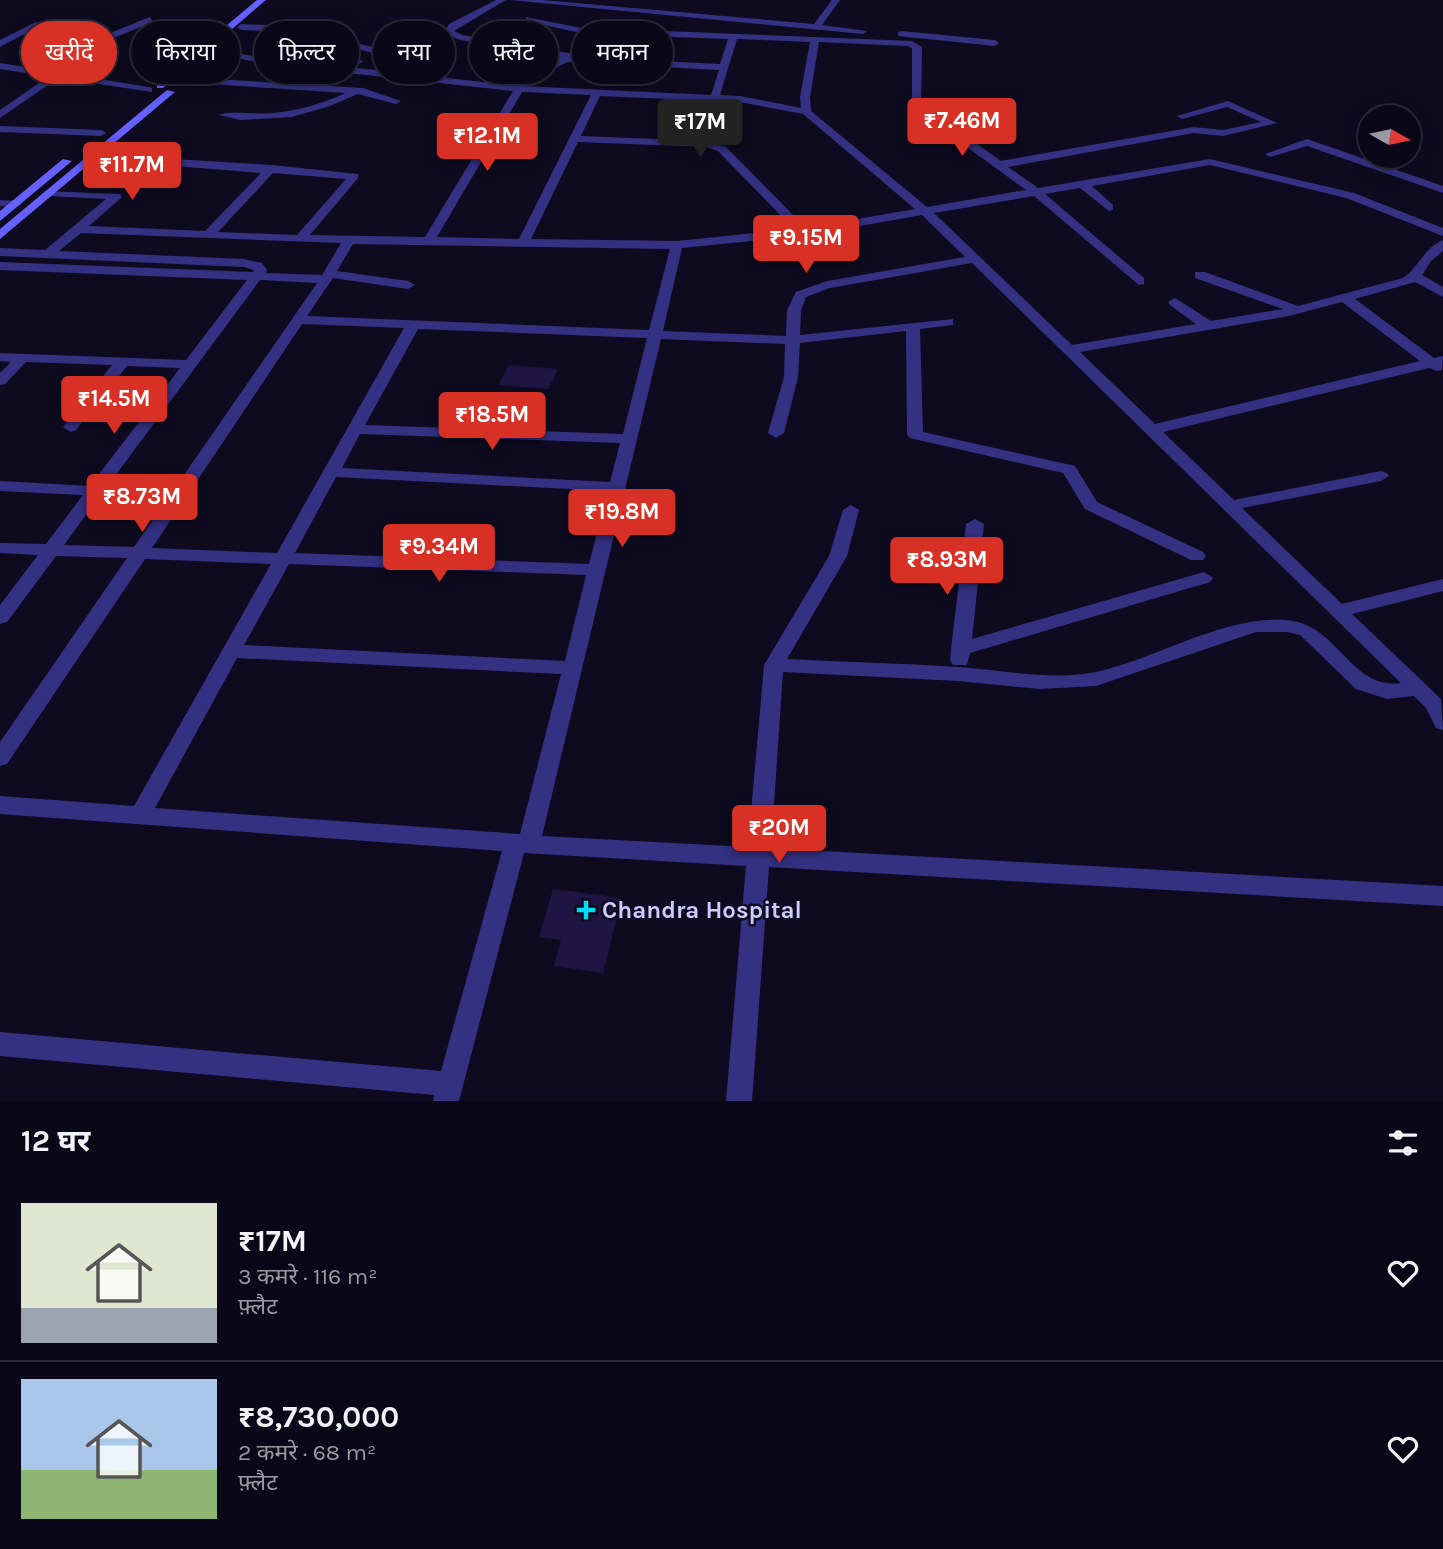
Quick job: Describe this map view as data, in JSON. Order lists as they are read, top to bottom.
{
  "places": {
    "health": ["Chandra Hospital"]
  },
  "north": "right",
  "page": {
    "chip": [
      "खरीदें",
      "किराया",
      "फ़िल्टर",
      "नया",
      "फ़्लैट",
      "मकान"
    ],
    "price": [
      "₹7.46M",
      "₹17M",
      "₹12.1M",
      "₹11.7M",
      "₹9.15M",
      "₹14.5M",
      "₹18.5M",
      "₹8.73M",
      "₹19.8M",
      "₹9.34M",
      "₹8.93M",
      "₹20M"
    ],
    "heading": "12 घर",
    "list": [
      {
        "name": "₹17M",
        "note": "3 कमरे · 116 m² · फ़्लैट"
      },
      {
        "name": "₹8,730,000",
        "note": "2 कमरे · 68 m² · फ़्लैट"
      }
    ]
  }
}
